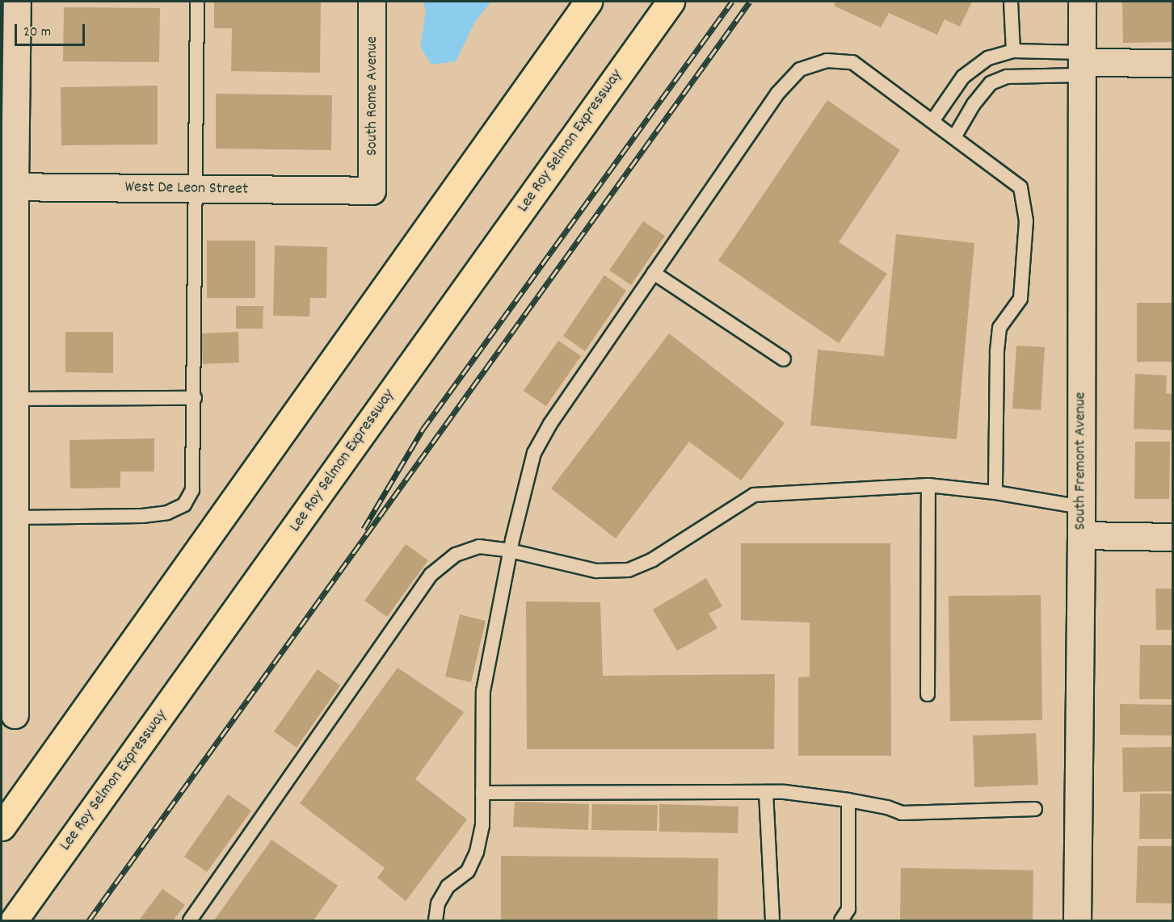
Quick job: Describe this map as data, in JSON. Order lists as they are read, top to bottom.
{
  "streets": {
    "highway": ["Lee Roy Selmon Expressway"],
    "street": ["South Rome Avenue", "West De Leon Street", "South Fremont Avenue"]
  },
  "crossings": [
    ["South Rome Avenue", "West De Leon Street"]
  ],
  "scale_bar": "20 m"
}
